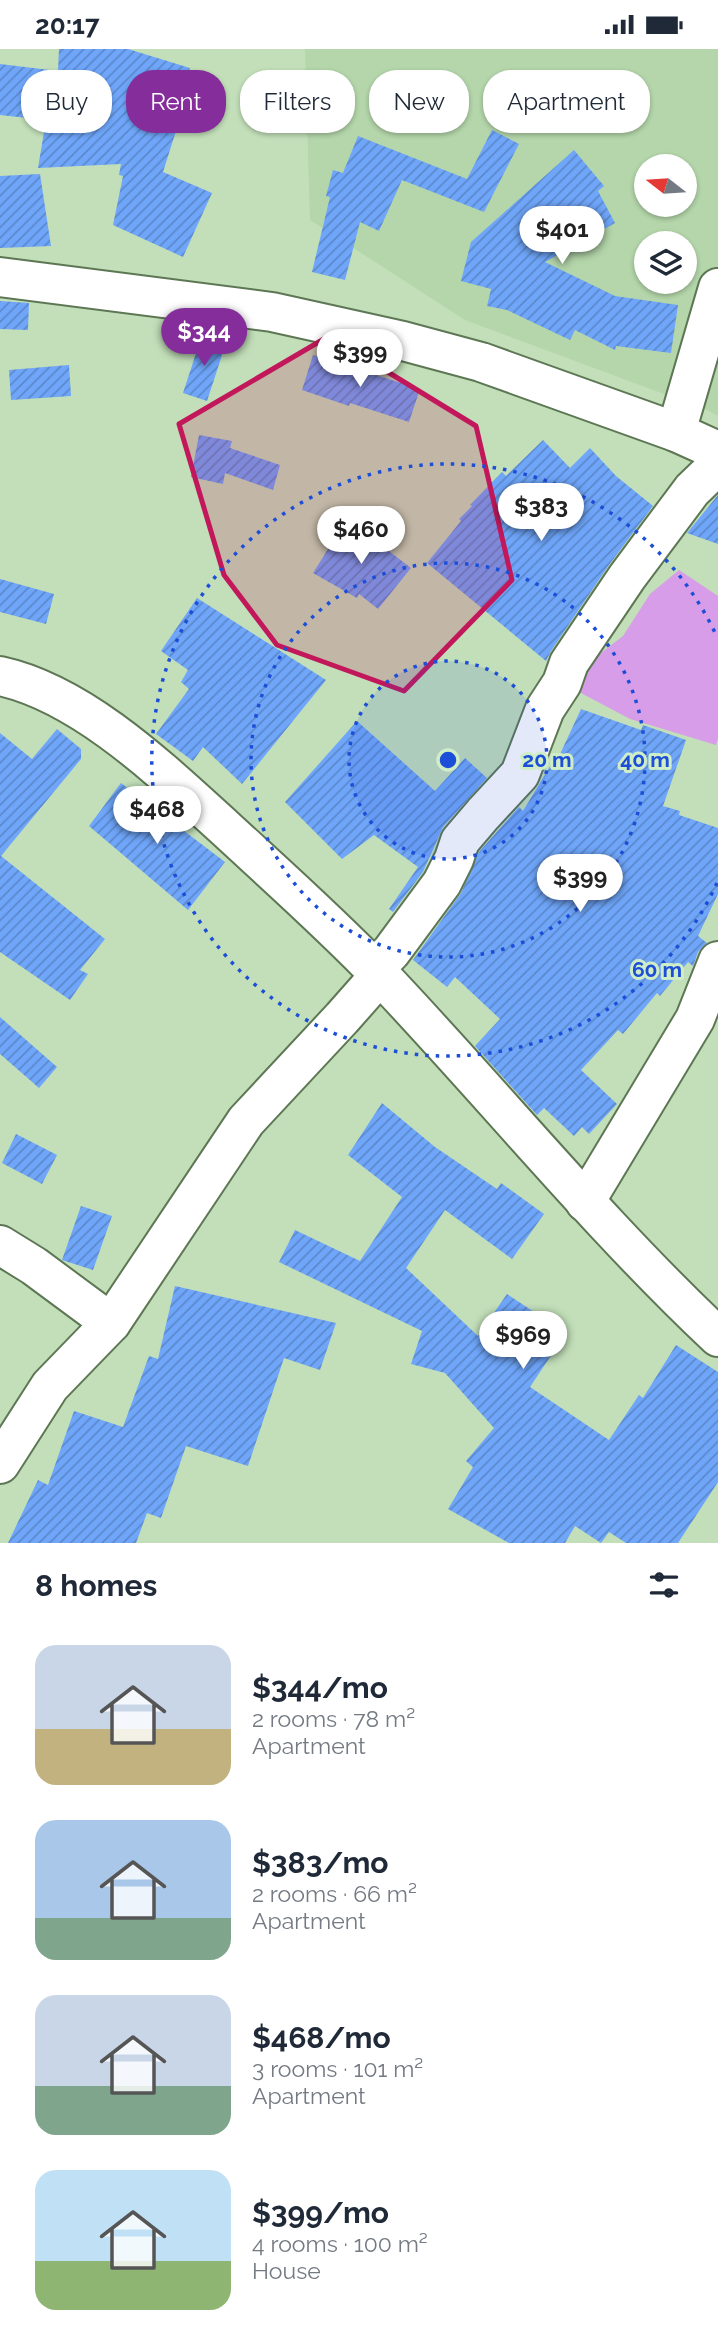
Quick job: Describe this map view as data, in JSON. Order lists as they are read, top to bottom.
{
  "north": "left",
  "page": {
    "status": "20:17",
    "chip": [
      "Buy",
      "Rent",
      "Filters",
      "New",
      "Apartment"
    ],
    "price": [
      "$401",
      "$344",
      "$399",
      "$383",
      "$460",
      "$468",
      "$399",
      "$969"
    ],
    "heading": "8 homes",
    "list": [
      {
        "name": "$344/mo",
        "note": "2 rooms · 78 m² · Apartment"
      },
      {
        "name": "$383/mo",
        "note": "2 rooms · 66 m² · Apartment"
      },
      {
        "name": "$468/mo",
        "note": "3 rooms · 101 m² · Apartment"
      },
      {
        "name": "$399/mo",
        "note": "4 rooms · 100 m² · House"
      }
    ]
  },
  "rings": ["20 m", "40 m", "60 m"]
}
